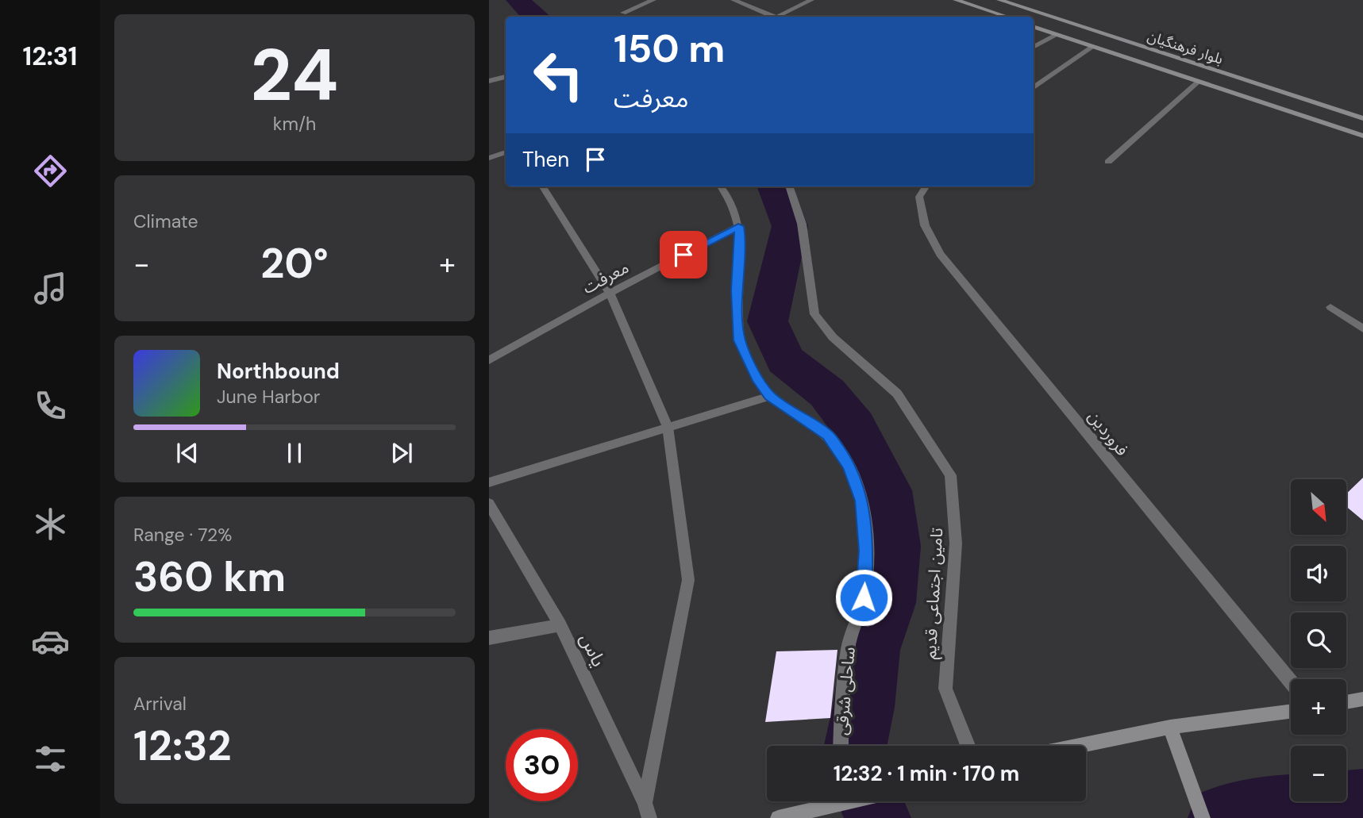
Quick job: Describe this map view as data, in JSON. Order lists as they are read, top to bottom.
{
  "streets": {
    "main road": ["بلوار فرهنگیان"],
    "street": [
      "معرفت",
      "فروردین",
      "تامین اجتماعی قدیم",
      "یاس",
      "ساحلی شرقی"
    ]
  },
  "crossings": [
    ["معرفت", "ساحلی شرقی"]
  ],
  "north": "bottom right",
  "page": {
    "tabs": "12:31",
    "tile": [
      ["24", "km/h"],
      "Climate",
      ["Range · 72%", "360 km"],
      ["Arrival", "12:32"]
    ],
    "turn": ["150 m", "معرفت"],
    "then": "Then",
    "heat": ["−", "20°", "+"],
    "song": ["Northbound", "June Harbor"],
    "map_buttons": ["+", "−"],
    "limit": "30",
    "trip": "12:32 · 1 min · 170 m"
  }
}
